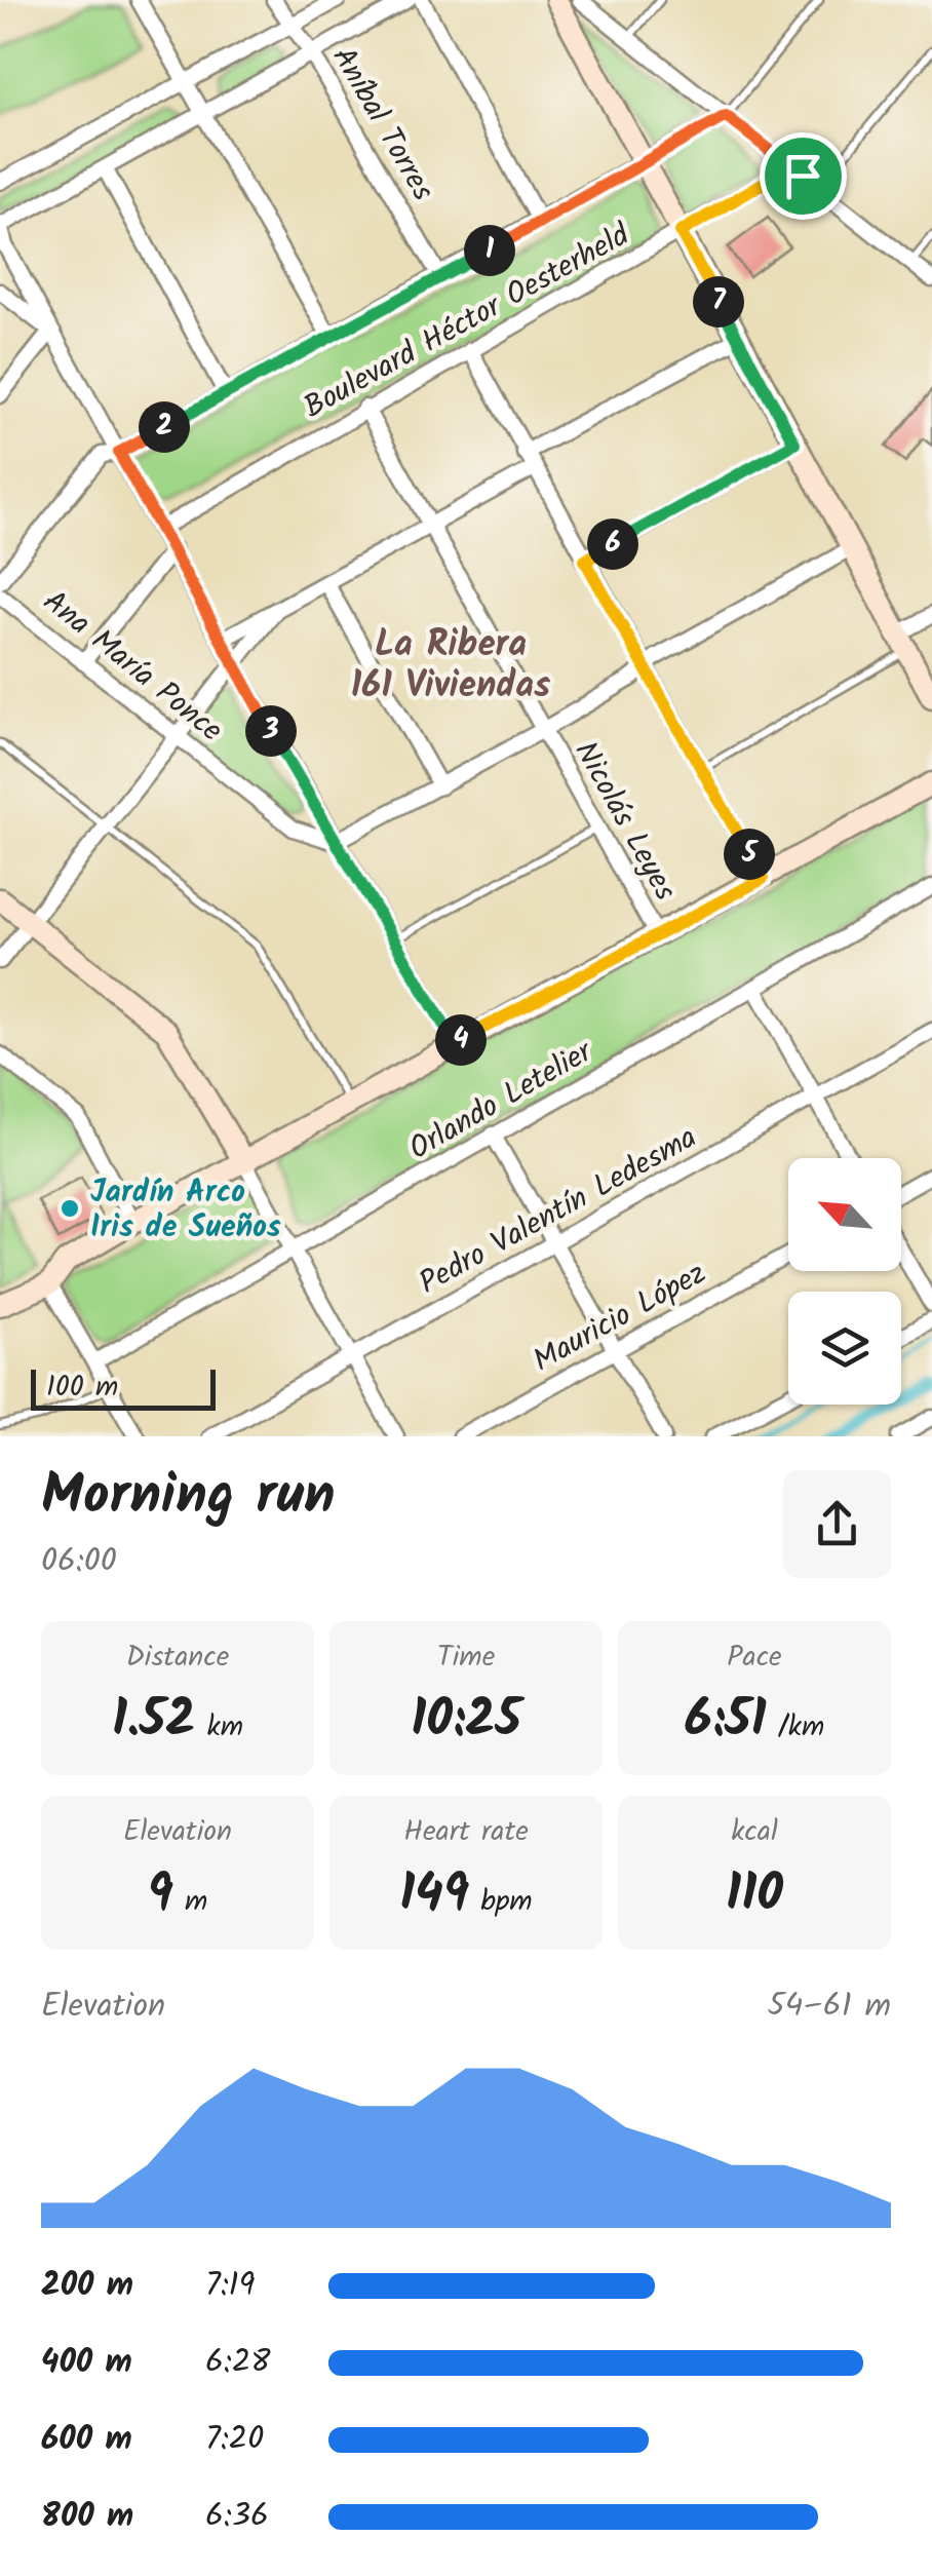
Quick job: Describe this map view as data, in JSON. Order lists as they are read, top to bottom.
{
  "streets": {
    "street": [
      "Aníbal Torres",
      "Boulevard Héctor Oesterheld",
      "Ana María Ponce",
      "Nicolás Leyes",
      "Orlando Letelier",
      "Pedro Valentín Ledesma",
      "Mauricio López"
    ]
  },
  "crossings": [
    ["Aníbal Torres", "Boulevard Héctor Oesterheld"],
    ["Boulevard Héctor Oesterheld", "Nicolás Leyes"]
  ],
  "districts": ["La Ribera 161 Viviendas"],
  "places": ["Jardín Arco Iris de Sueños"],
  "scale_bar": "100 m",
  "north": "top left",
  "page": {
    "pins": [
      "1",
      "7",
      "2",
      "6",
      "3",
      "5",
      "4"
    ],
    "scale": "100 m",
    "heading": ["Morning run", "06:00"],
    "stats": [
      ["Distance", "1.52 km"],
      ["Time", "10:25"],
      ["Pace", "6:51 /km"],
      ["Elevation", "9 m"],
      ["Heart rate", "149 bpm"],
      ["kcal", "110"]
    ],
    "chart": ["Elevation", "54–61 m"],
    "list": [
      {
        "name": "200 m",
        "note": "7:19"
      },
      {
        "name": "400 m",
        "note": "6:28"
      },
      {
        "name": "600 m",
        "note": "7:20"
      },
      {
        "name": "800 m",
        "note": "6:36"
      }
    ]
  }
}
